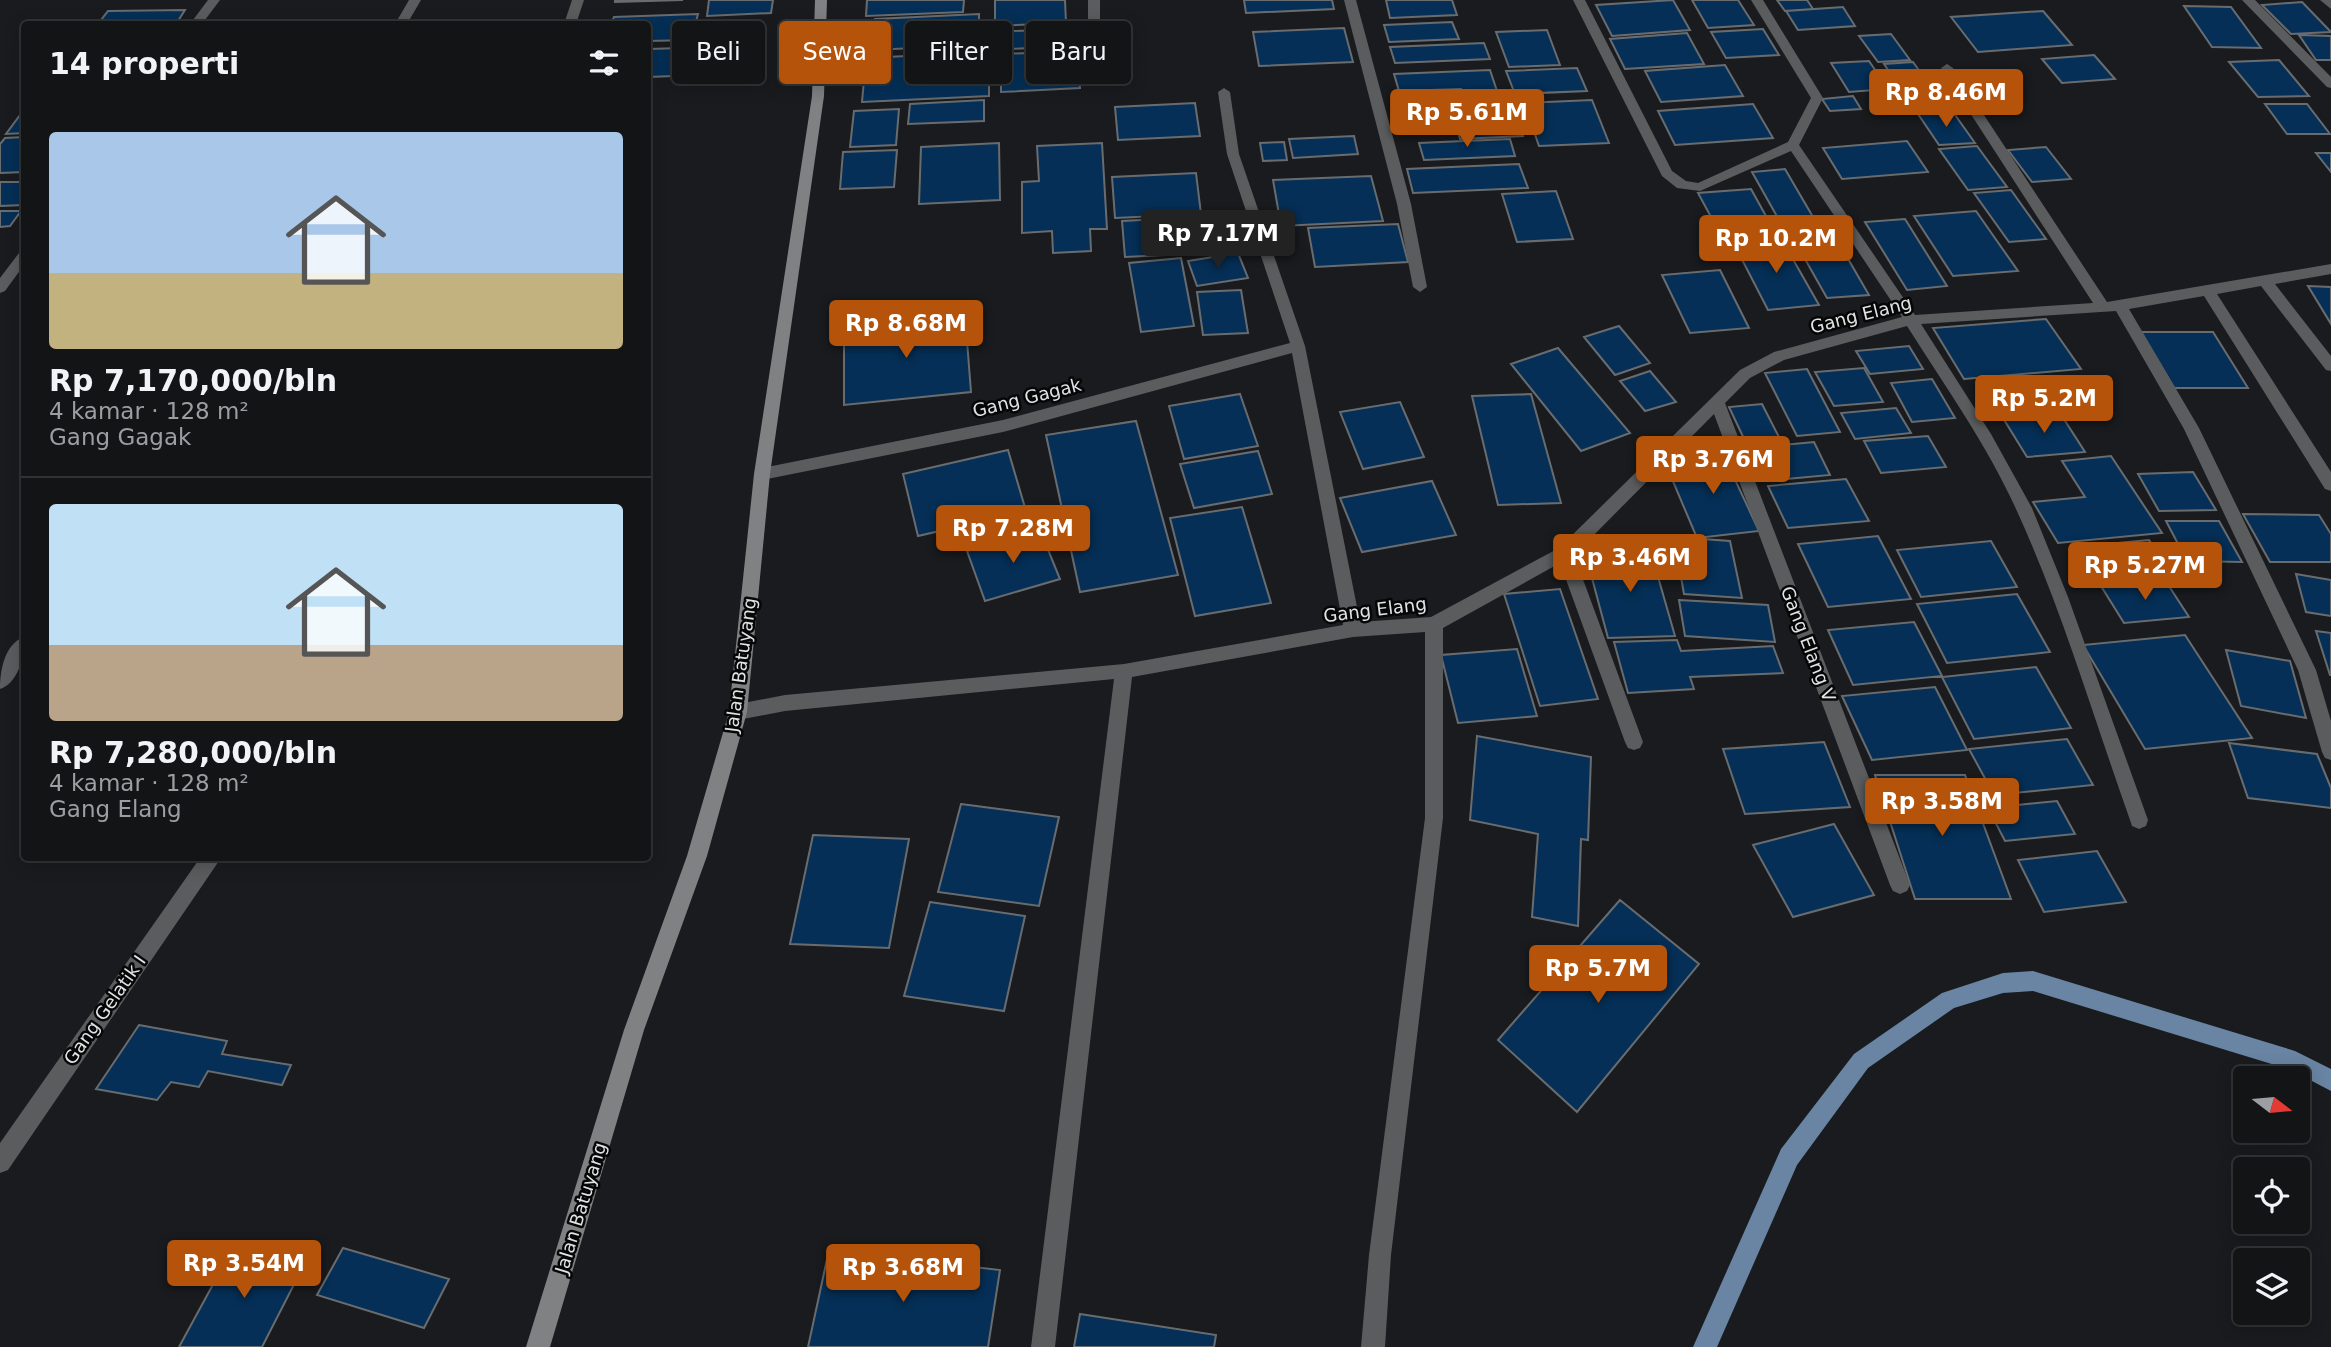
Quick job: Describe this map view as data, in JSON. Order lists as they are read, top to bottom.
{
  "streets": {
    "street": [
      "Gang Elang",
      "Gang Gagak",
      "Gang Elang V",
      "Jalan Batuyang",
      "Gang Gelatik I"
    ]
  },
  "crossings": [
    ["Gang Elang", "Gang Elang V"],
    ["Gang Elang", "Jalan Batuyang"],
    ["Gang Gagak", "Jalan Batuyang"]
  ],
  "north": "right",
  "page": {
    "chip": [
      "Beli",
      "Sewa",
      "Filter",
      "Baru"
    ],
    "heading": "14 properti",
    "price": [
      "Rp 8.46M",
      "Rp 5.61M",
      "Rp 7.17M",
      "Rp 10.2M",
      "Rp 8.68M",
      "Rp 5.2M",
      "Rp 3.76M",
      "Rp 7.28M",
      "Rp 3.46M",
      "Rp 5.27M",
      "Rp 3.58M",
      "Rp 5.7M",
      "Rp 3.54M",
      "Rp 3.68M"
    ],
    "list": [
      {
        "name": "Rp 7,170,000/bln",
        "note": "4 kamar · 128 m² · Gang Gagak"
      },
      {
        "name": "Rp 7,280,000/bln",
        "note": "4 kamar · 128 m² · Gang Elang"
      }
    ]
  }
}
